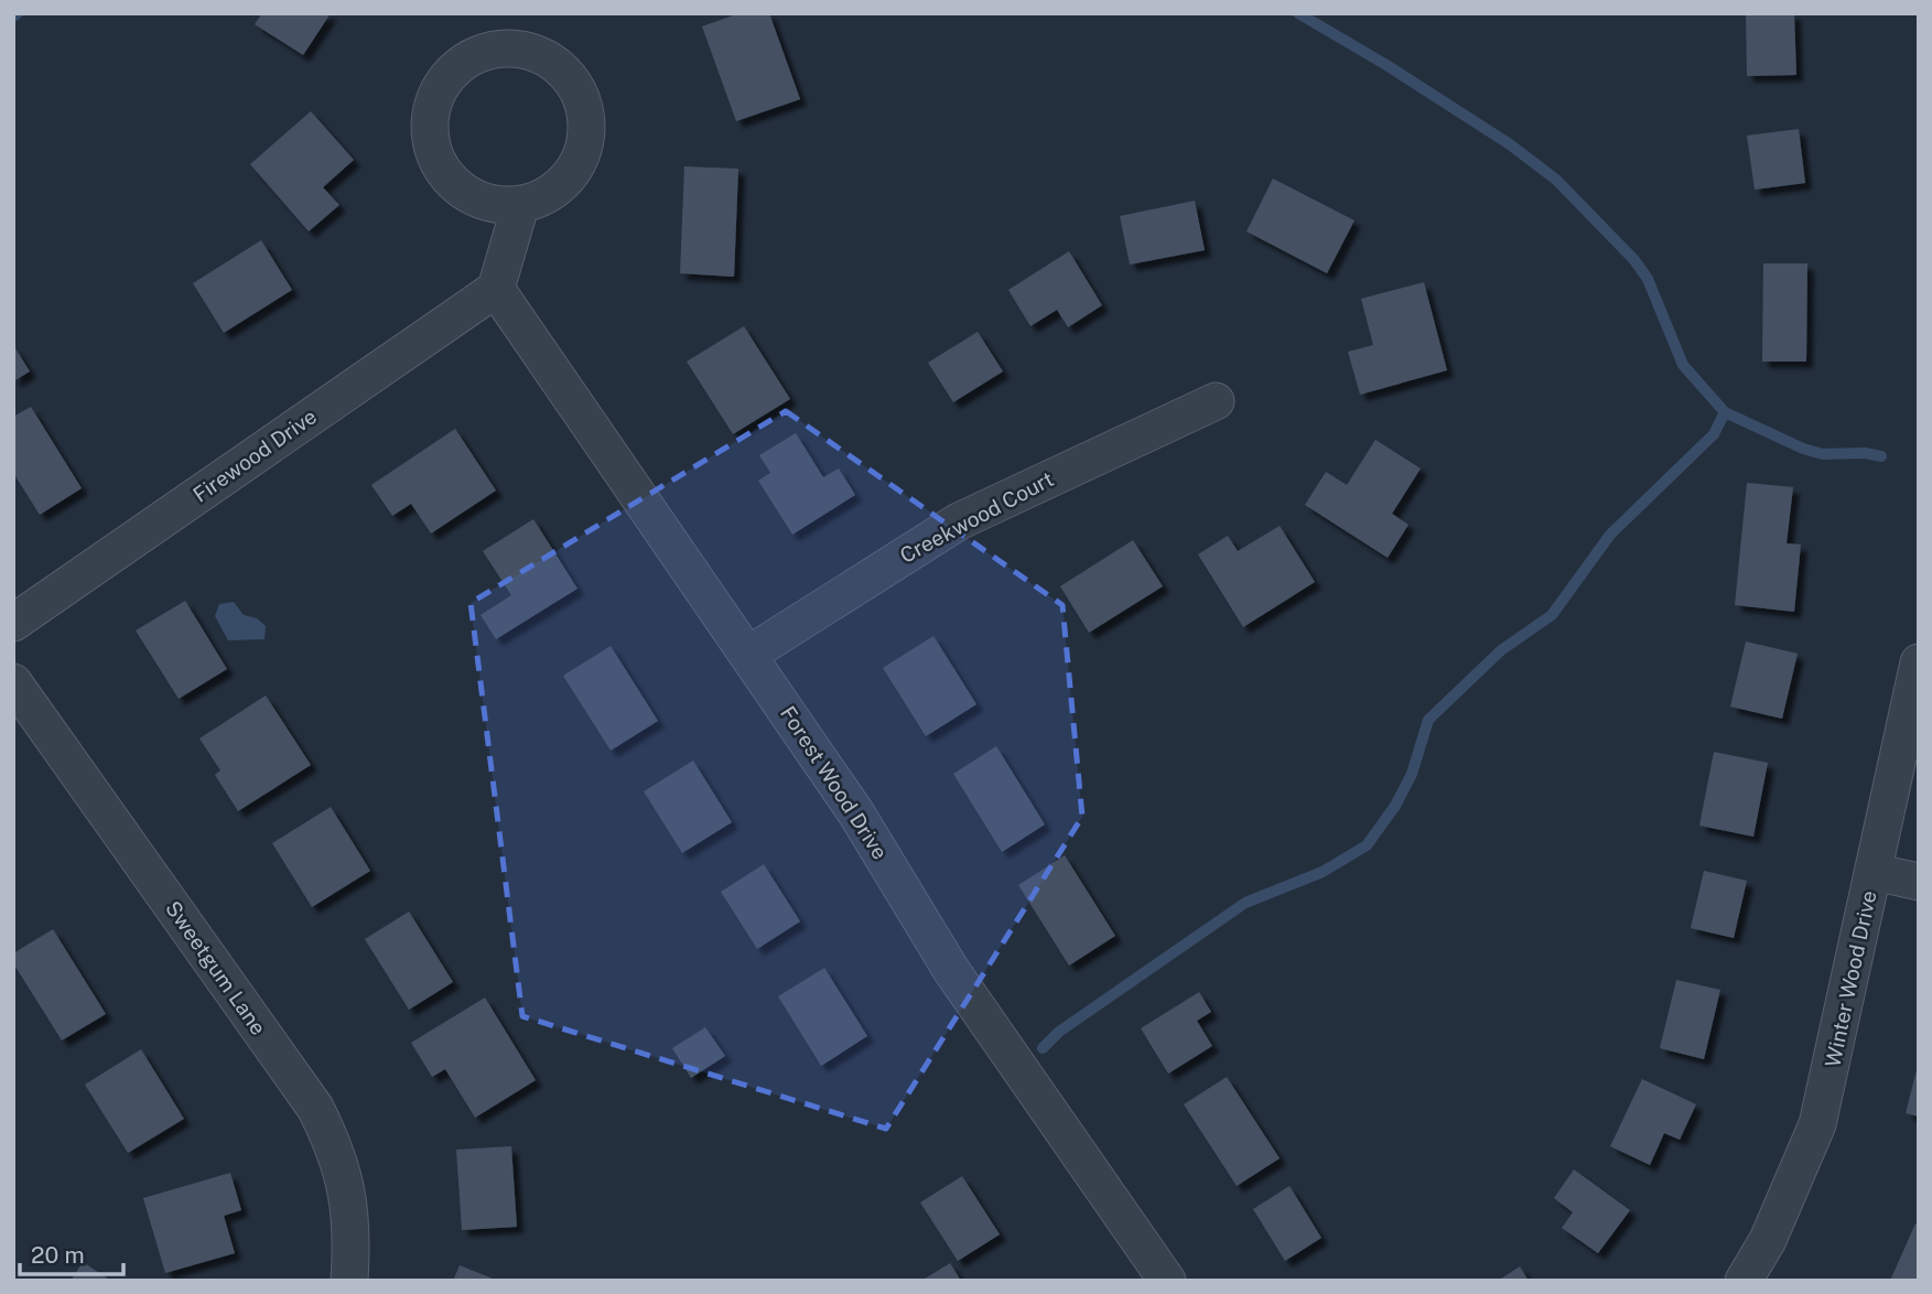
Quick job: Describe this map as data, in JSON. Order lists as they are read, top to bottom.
{
  "streets": {
    "street": [
      "Firewood Drive",
      "Creekwood Court",
      "Forest Wood Drive",
      "Sweetgum Lane",
      "Winter Wood Drive"
    ]
  },
  "crossings": [
    ["Firewood Drive", "Forest Wood Drive"],
    ["Creekwood Court", "Forest Wood Drive"]
  ],
  "scale_bar": "20 m"
}
